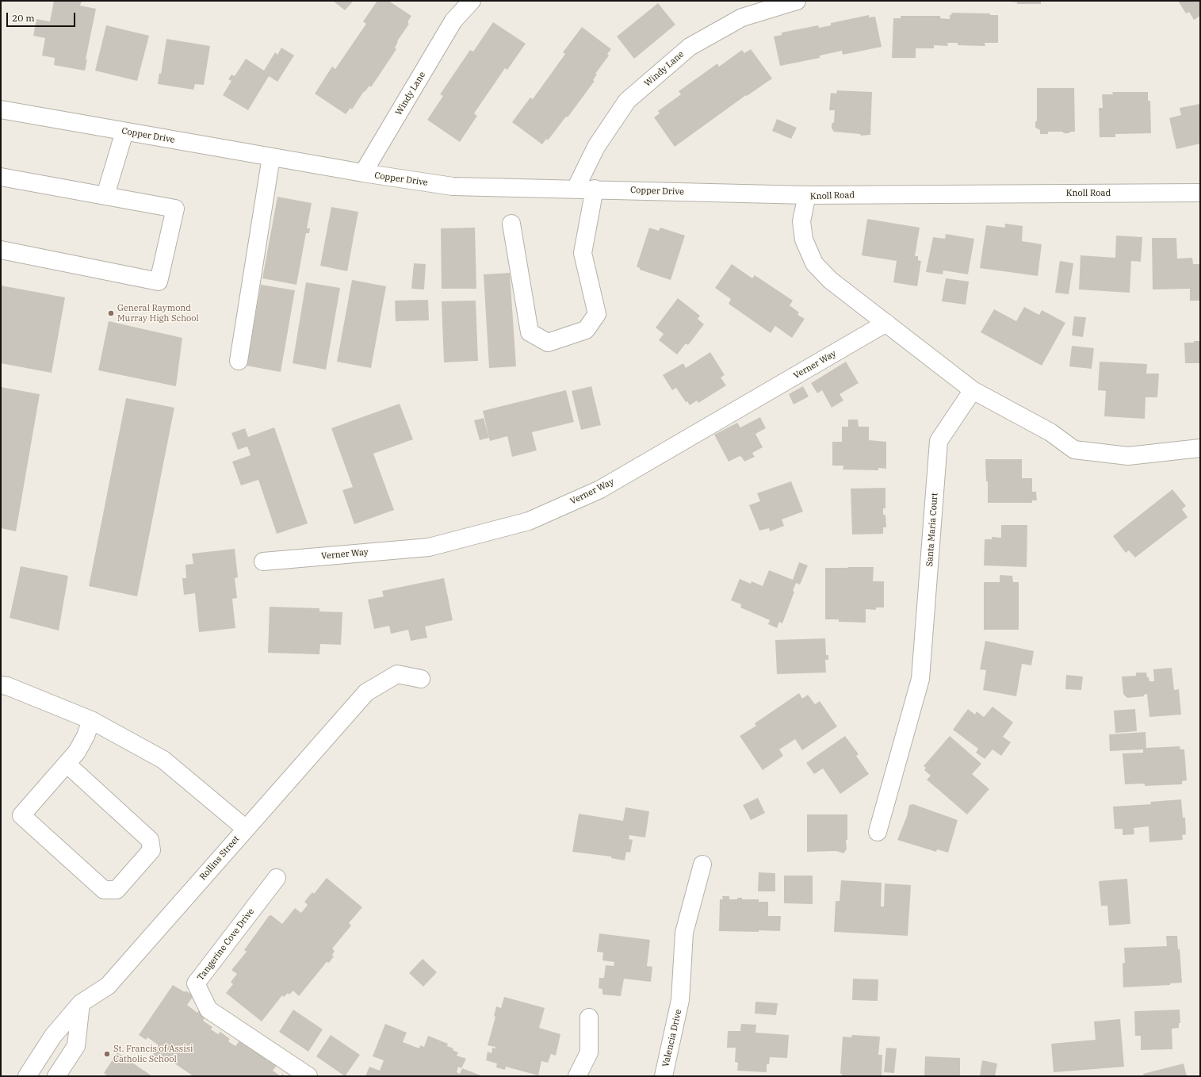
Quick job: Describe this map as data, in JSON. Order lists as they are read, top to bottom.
{
  "streets": {
    "street": [
      "Windy Lane",
      "Copper Drive",
      "Knoll Road",
      "Verner Way",
      "Santa Maria Court",
      "Rollins Street",
      "Tangerine Cove Drive",
      "Valencia Drive"
    ]
  },
  "crossings": [
    ["Windy Lane", "Copper Drive"],
    ["Copper Drive", "Knoll Road"],
    ["Knoll Road", "Verner Way"],
    ["Knoll Road", "Santa Maria Court"]
  ],
  "places": ["General Raymond Murray High School", "St. Francis of Assisi Catholic School"],
  "scale_bar": "20 m"
}
